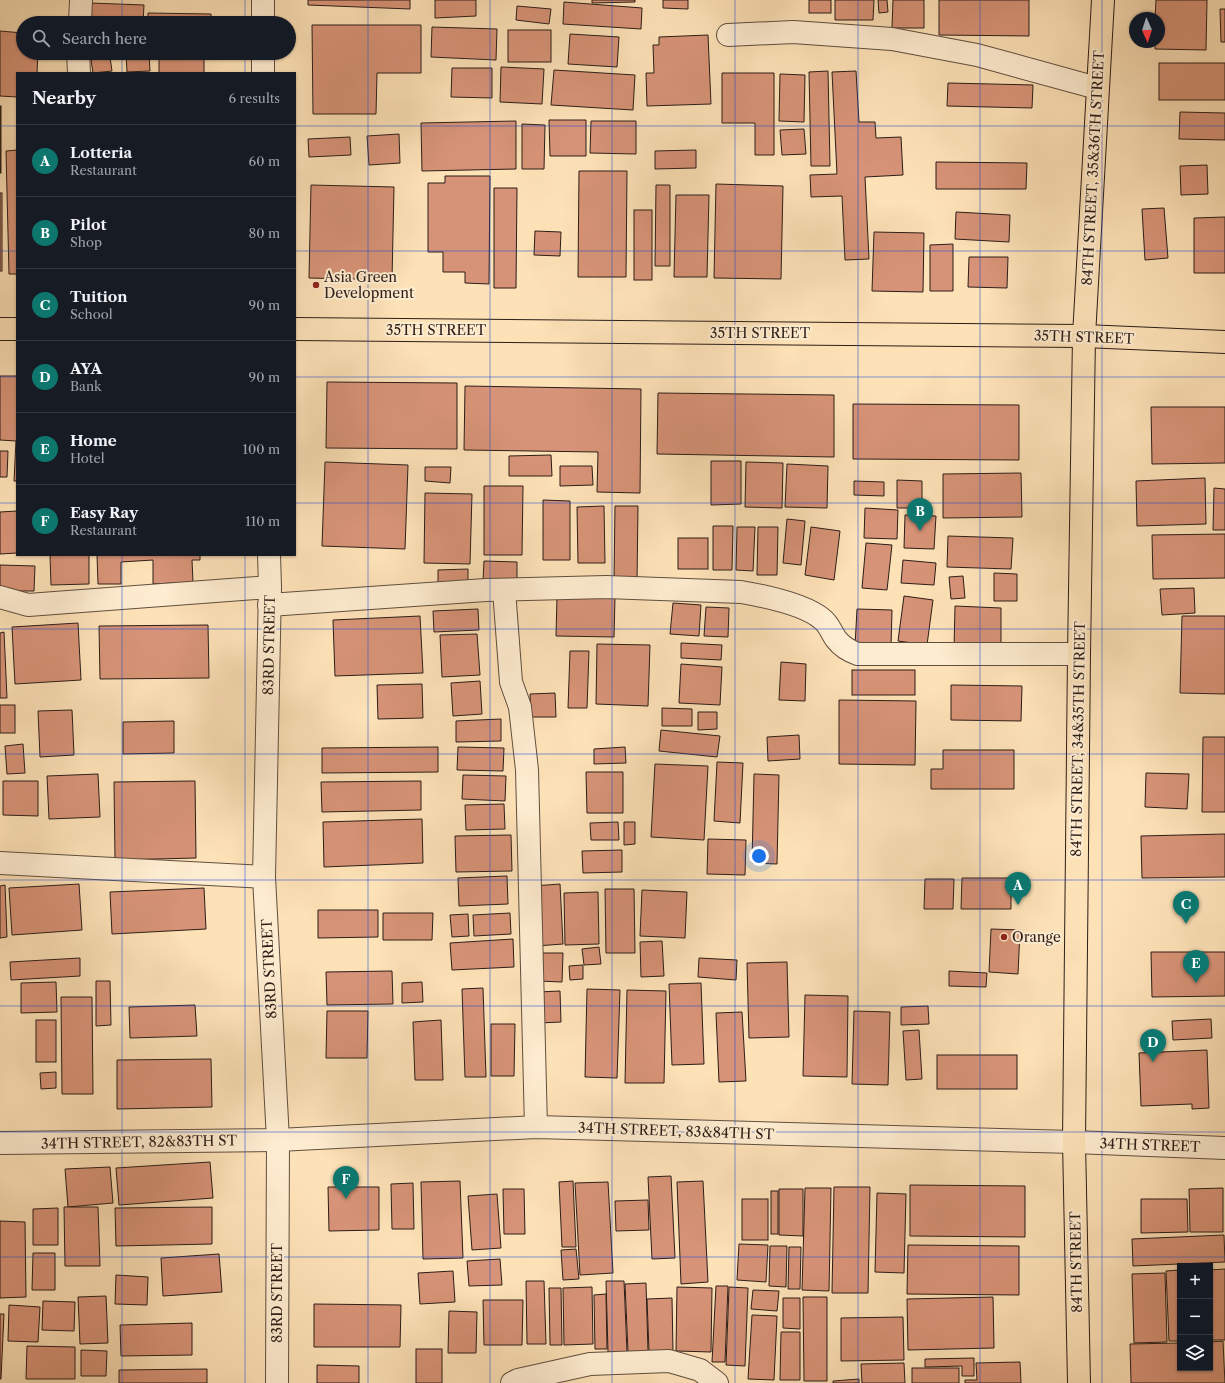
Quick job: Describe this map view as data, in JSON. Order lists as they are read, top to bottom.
{
  "streets": {
    "main road": [
      "84TH STREET, 35&36TH STREET",
      "35TH STREET",
      "84TH STREET, 34&35TH STREET",
      "84TH STREET"
    ],
    "street": [
      "83RD STREET",
      "34TH STREET, 83&84TH ST",
      "34TH STREET, 82&83TH ST",
      "34TH STREET"
    ]
  },
  "crossings": [
    ["84TH STREET, 35&36TH STREET", "35TH STREET"],
    ["84TH STREET, 35&36TH STREET", "84TH STREET, 34&35TH STREET"],
    ["35TH STREET", "84TH STREET, 34&35TH STREET"],
    ["83RD STREET", "34TH STREET, 83&84TH ST"],
    ["83RD STREET", "34TH STREET, 82&83TH ST"],
    ["84TH STREET, 34&35TH STREET", "34TH STREET, 83&84TH ST"],
    ["84TH STREET, 34&35TH STREET", "34TH STREET"],
    ["84TH STREET, 34&35TH STREET", "84TH STREET"],
    ["34TH STREET, 83&84TH ST", "34TH STREET, 82&83TH ST"],
    ["34TH STREET, 83&84TH ST", "34TH STREET"],
    ["34TH STREET, 83&84TH ST", "84TH STREET"],
    ["34TH STREET", "84TH STREET"]
  ],
  "places": ["Asia Green Development", "Orange"],
  "north": "bottom",
  "page": {
    "search": "Search here",
    "heading": ["Nearby", "6 results"],
    "list": [
      {
        "mark": "A",
        "name": "Lotteria",
        "note": "Restaurant",
        "value": "60 m"
      },
      {
        "mark": "B",
        "name": "Pilot",
        "note": "Shop",
        "value": "80 m"
      },
      {
        "mark": "C",
        "name": "Tuition",
        "note": "School",
        "value": "90 m"
      },
      {
        "mark": "D",
        "name": "AYA",
        "note": "Bank",
        "value": "90 m"
      },
      {
        "mark": "E",
        "name": "Home",
        "note": "Hotel",
        "value": "100 m"
      },
      {
        "mark": "F",
        "name": "Easy Ray",
        "note": "Restaurant",
        "value": "110 m"
      }
    ],
    "pins": [
      "B",
      "A",
      "C",
      "E",
      "D",
      "F"
    ],
    "map_buttons": ["+", "−"]
  }
}
